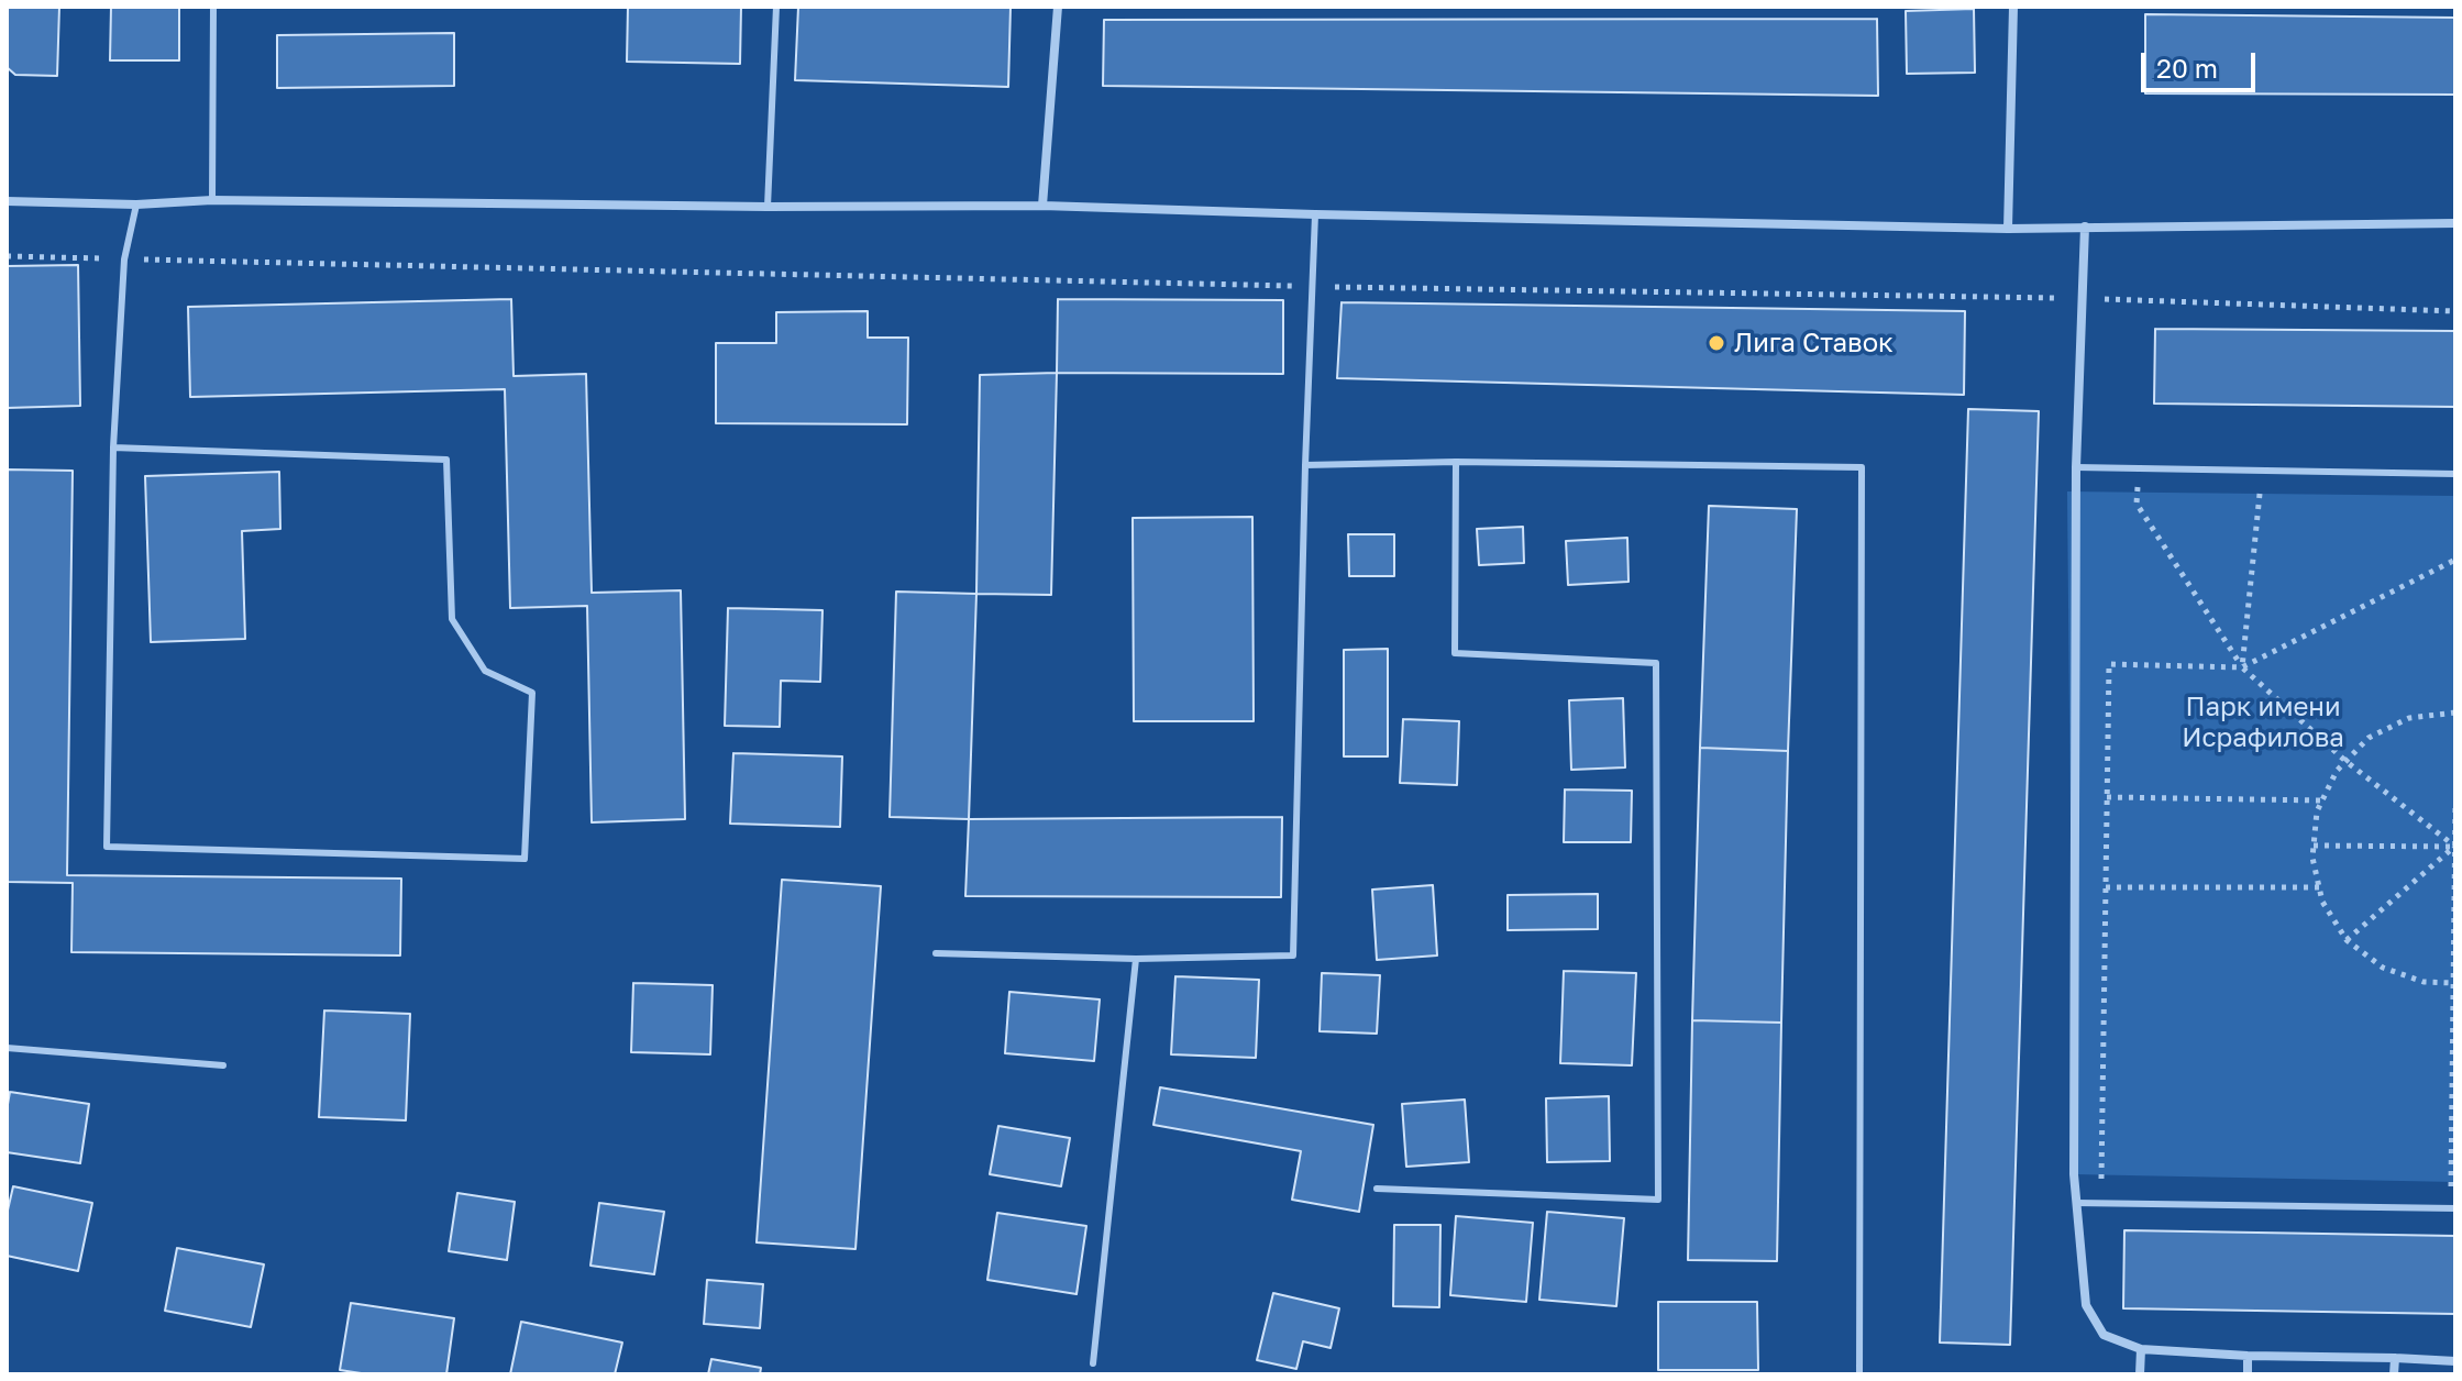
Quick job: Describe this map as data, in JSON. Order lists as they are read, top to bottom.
{
  "parks": ["Парк имени Исрафилова"],
  "places": ["Лига Ставок"],
  "scale_bar": "20 m"
}
